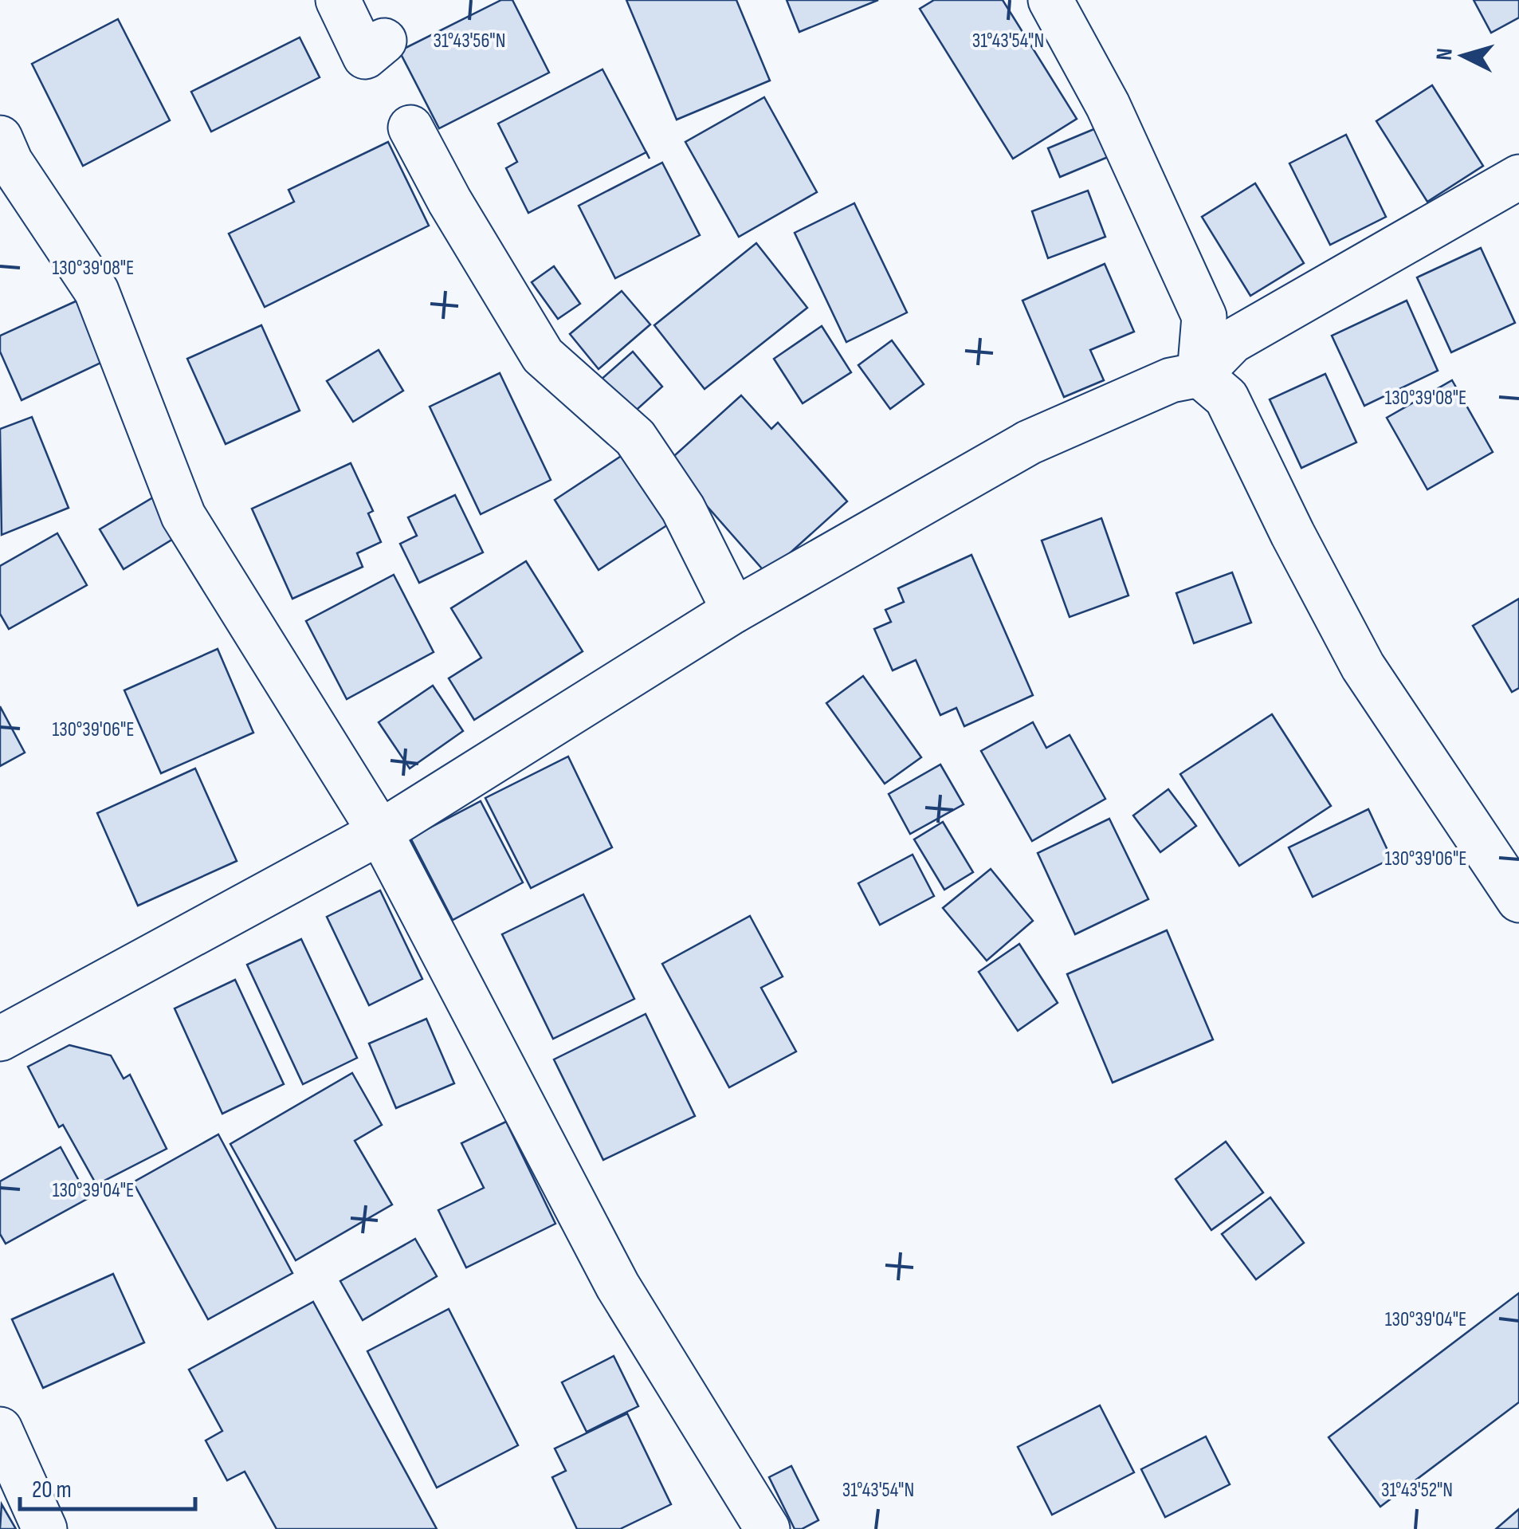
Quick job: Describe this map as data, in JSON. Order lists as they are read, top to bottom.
{
  "scale_bar": "20 m",
  "north": "left",
  "coordinates": [
    "31°43'56\"N",
    "31°43'54\"N",
    "130°39'08\"E",
    "130°39'06\"E",
    "130°39'04\"E",
    "31°43'52\"N"
  ]
}
